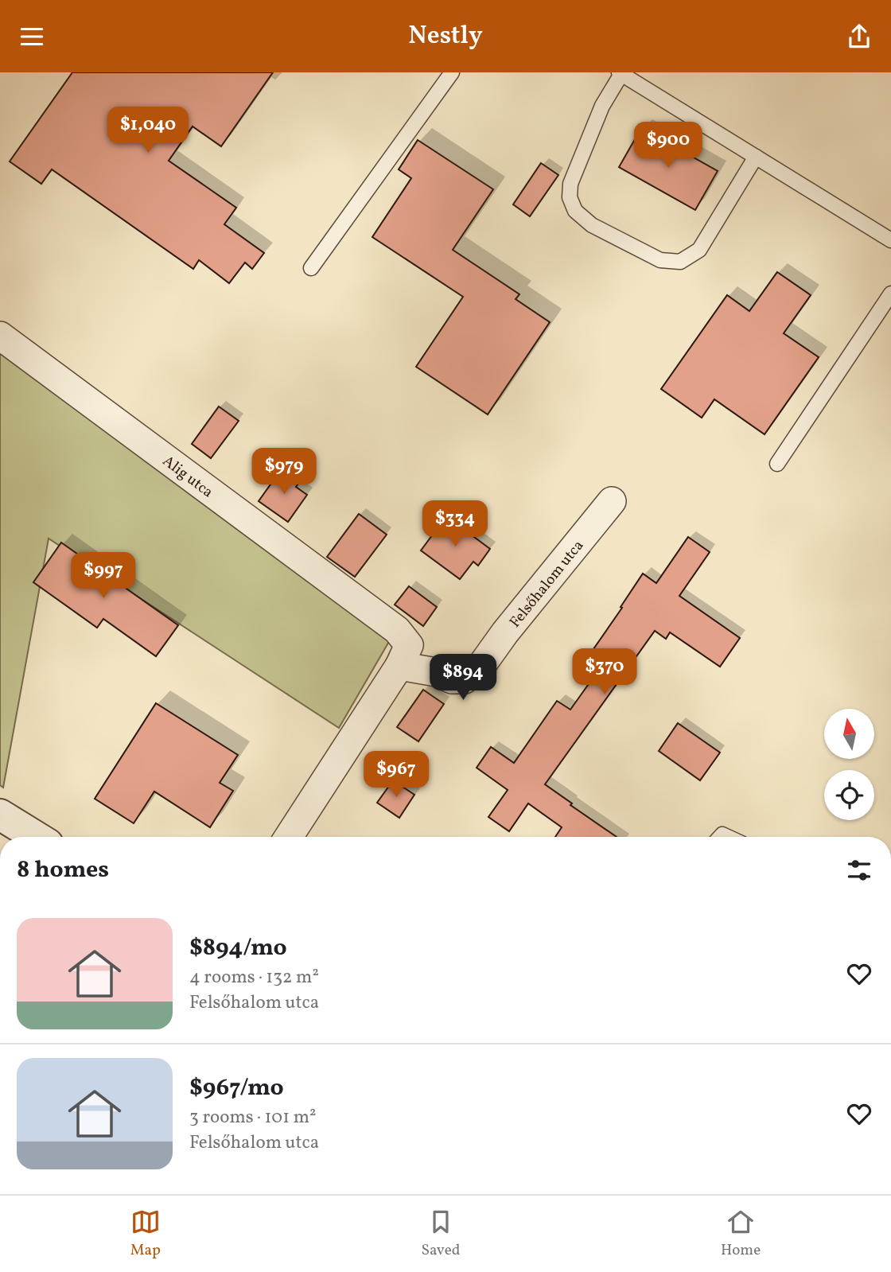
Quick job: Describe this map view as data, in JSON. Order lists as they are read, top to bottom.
{
  "streets": {
    "street": ["Alig utca", "Felsőhalom utca"]
  },
  "crossings": [
    ["Alig utca", "Felsőhalom utca"]
  ],
  "north": "top",
  "page": {
    "header": "Nestly",
    "price": [
      "$1,040",
      "$900",
      "$979",
      "$334",
      "$997",
      "$370",
      "$894",
      "$967"
    ],
    "heading": "8 homes",
    "list": [
      {
        "name": "$894/mo",
        "note": "4 rooms · 132 m² · Felsőhalom utca"
      },
      {
        "name": "$967/mo",
        "note": "3 rooms · 101 m² · Felsőhalom utca"
      }
    ],
    "tabs": ["Map", "Saved", "Home"]
  }
}
